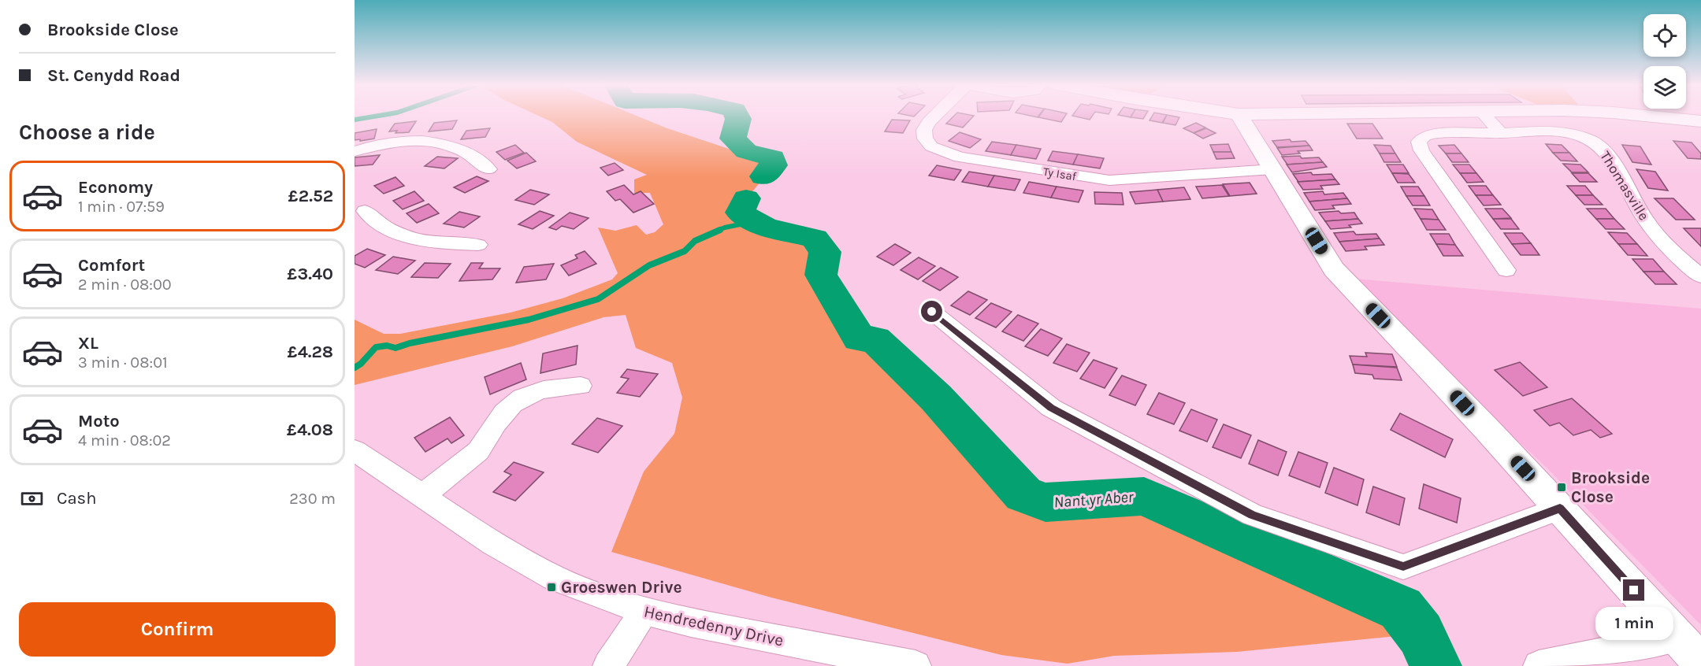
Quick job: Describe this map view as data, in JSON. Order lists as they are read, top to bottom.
{
  "streets": {
    "street": ["Ty Isaf", "Thomasville", "Hendredenny Drive"]
  },
  "water": ["Nant yr Aber"],
  "places": {
    "transit": ["Brookside Close", "Groeswen Drive"]
  },
  "page": {
    "banner": ["Brookside Close", "St. Cenydd Road"],
    "heading": "Choose a ride",
    "list": [
      {
        "name": "Economy",
        "note": "1 min · 07:59",
        "value": "£2.52"
      },
      {
        "name": "Comfort",
        "note": "2 min · 08:00",
        "value": "£3.40"
      },
      {
        "name": "XL",
        "note": "3 min · 08:01",
        "value": "£4.28"
      },
      {
        "name": "Moto",
        "note": "4 min · 08:02",
        "value": "£4.08"
      }
    ],
    "pay": ["Cash", "230 m"],
    "buttons": "Confirm",
    "bubble": "1 min"
  }
}
